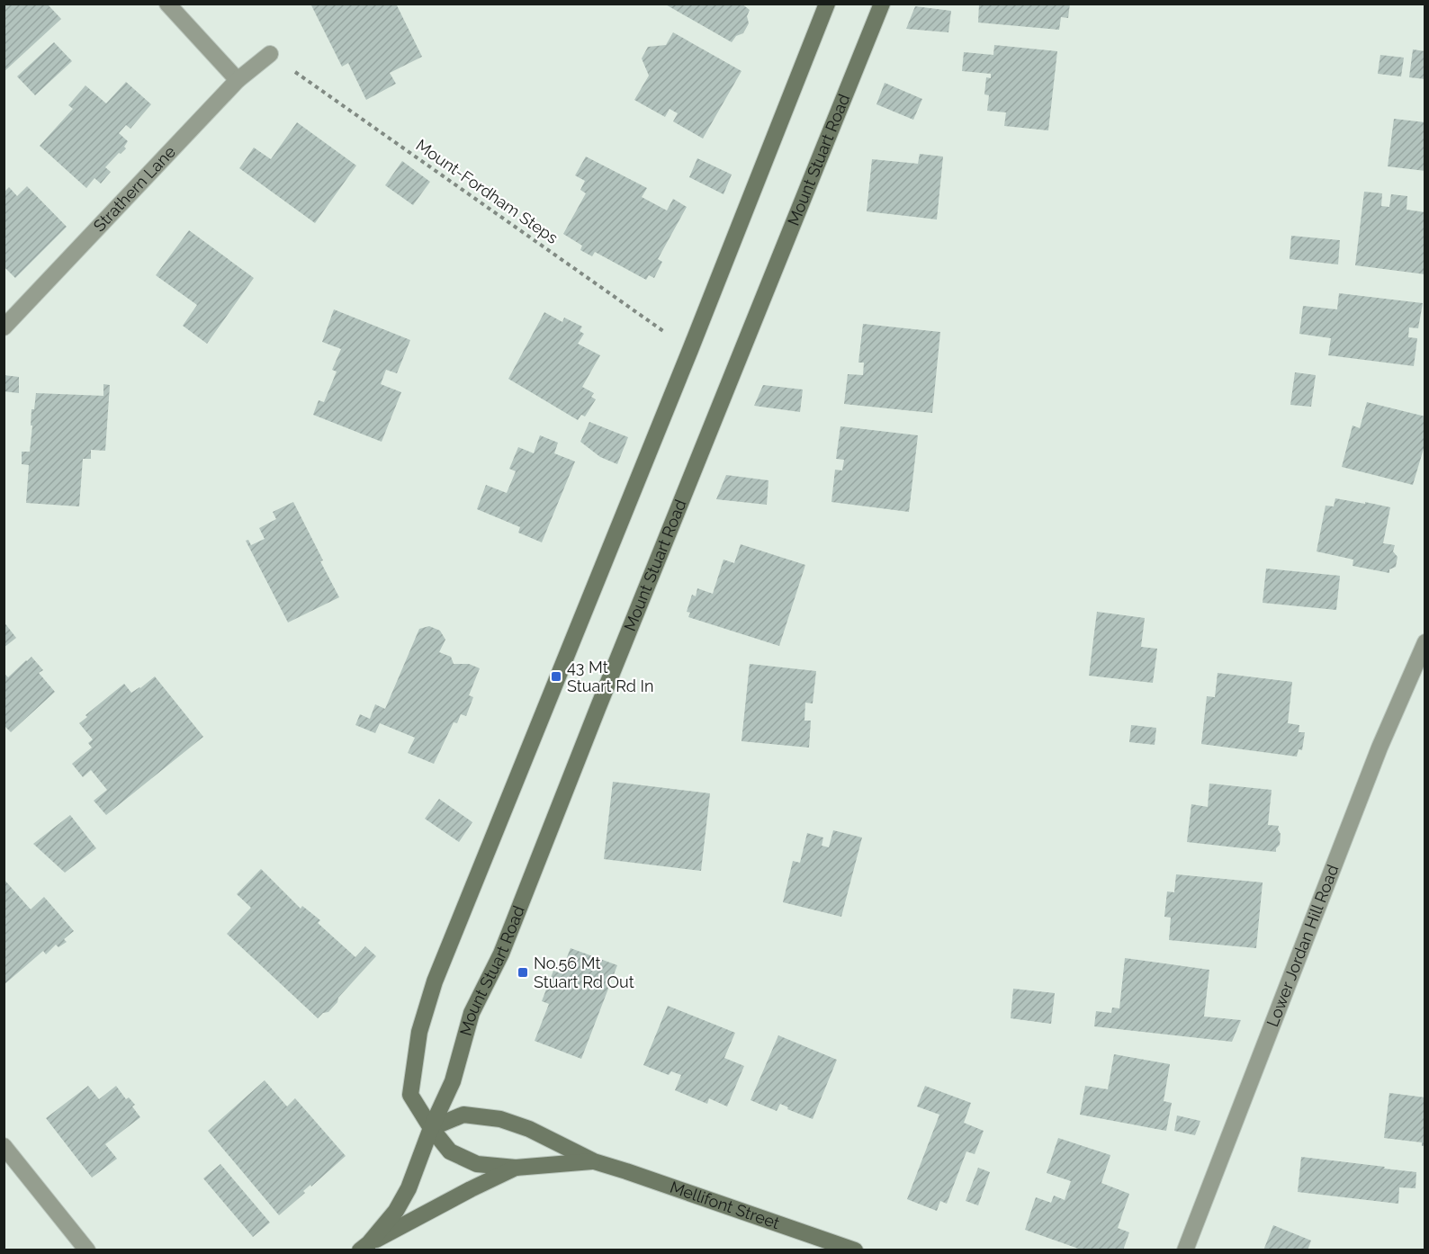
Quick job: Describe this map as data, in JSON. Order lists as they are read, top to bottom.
{
  "streets": {
    "street": [
      "Mount Stuart Road",
      "Strathern Lane",
      "Lower Jordan Hill Road",
      "Mellifont Street"
    ],
    "path": ["Mount-Fordham Steps"]
  },
  "crossings": [
    ["Mount Stuart Road", "Mellifont Street"],
    ["Strathern Lane", "Mount-Fordham Steps"]
  ],
  "places": {
    "transit": ["43 Mt Stuart Rd In", "No.56 Mt Stuart Rd Out"]
  }
}
